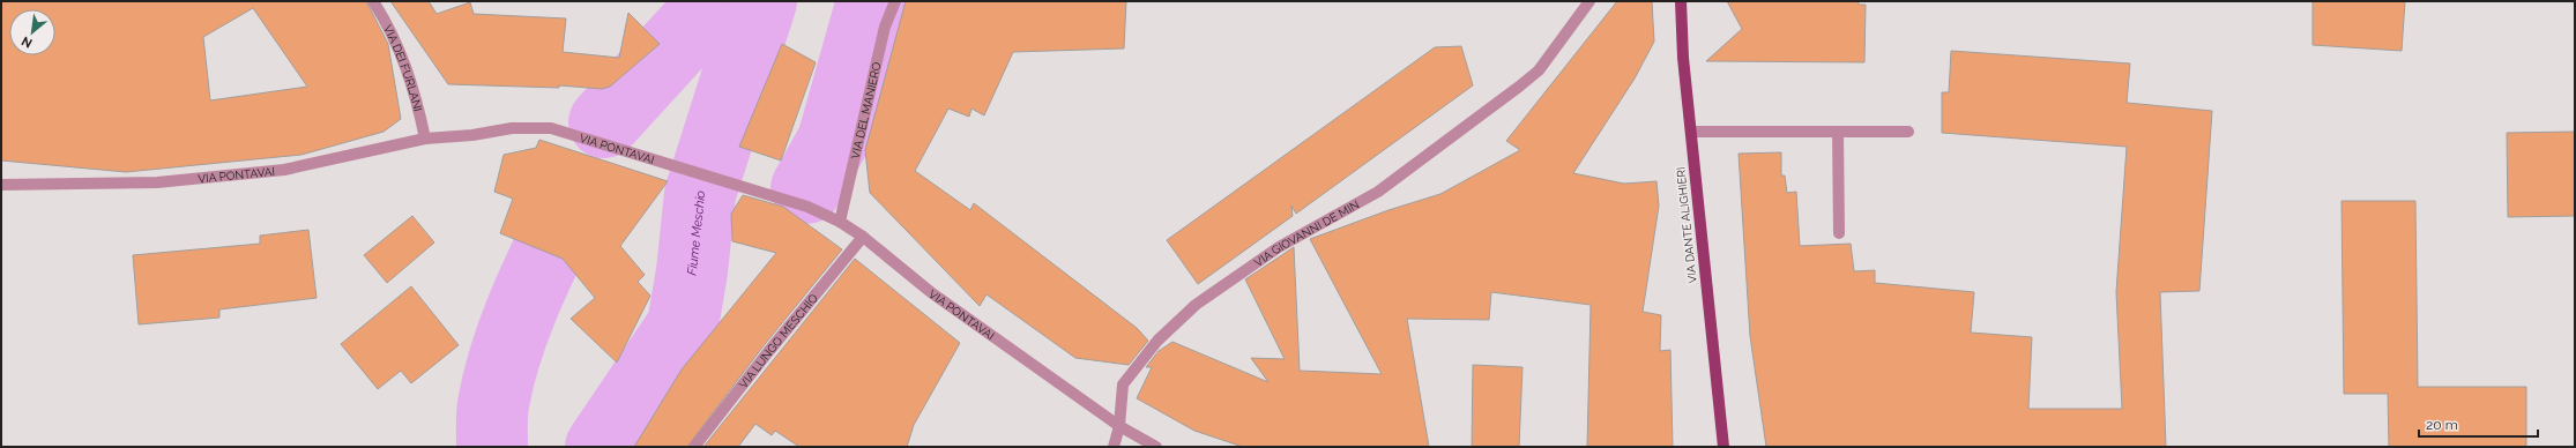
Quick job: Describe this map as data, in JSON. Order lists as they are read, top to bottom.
{
  "streets": {
    "main road": ["VIA DANTE ALIGHIERI"],
    "street": [
      "VIA DEI FURLANI",
      "VIA DEL MANIERO",
      "VIA PONTAVAI",
      "VIA GIOVANNI DE MIN",
      "VIA LUNGO MESCHIO"
    ]
  },
  "crossings": [
    ["VIA DEI FURLANI", "VIA PONTAVAI"],
    ["VIA DEL MANIERO", "VIA PONTAVAI"],
    ["VIA PONTAVAI", "VIA GIOVANNI DE MIN"],
    ["VIA PONTAVAI", "VIA LUNGO MESCHIO"]
  ],
  "water": ["Fiume Meschio"],
  "scale_bar": "20 m",
  "north": "bottom left"
}
